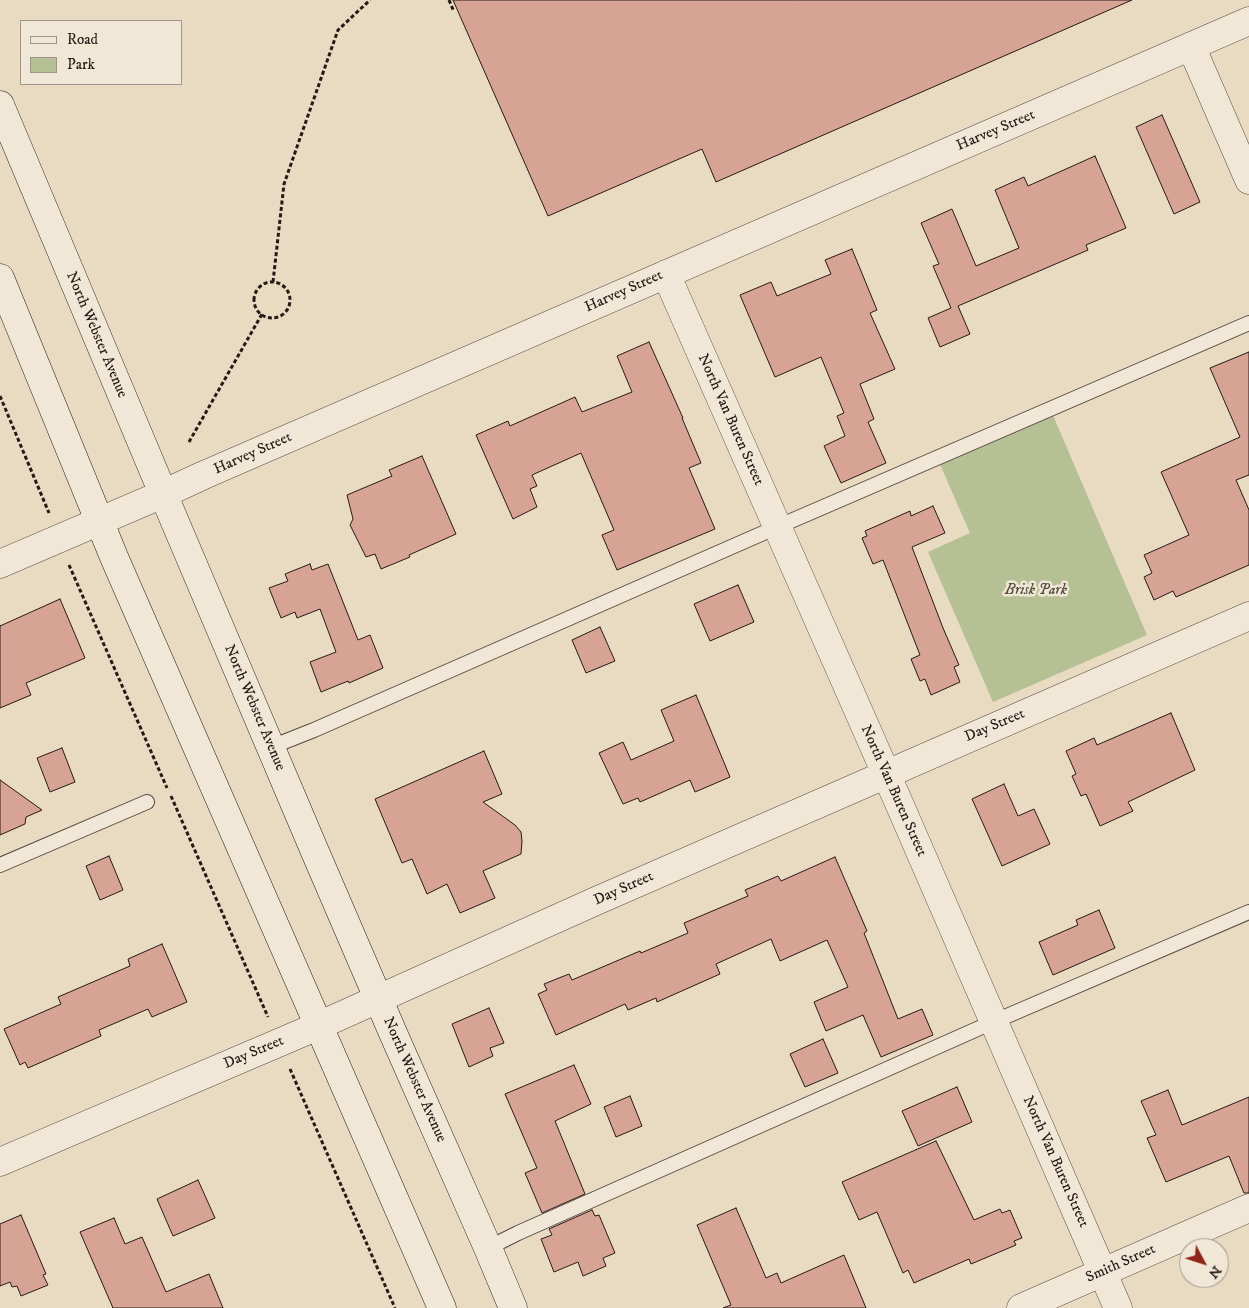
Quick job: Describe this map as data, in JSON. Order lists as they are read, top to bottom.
{
  "streets": {
    "street": [
      "Harvey Street",
      "North Webster Avenue",
      "North Van Buren Street",
      "Day Street",
      "Smith Street"
    ]
  },
  "crossings": [
    ["Harvey Street", "North Webster Avenue"],
    ["Harvey Street", "North Van Buren Street"],
    ["North Webster Avenue", "Day Street"],
    ["North Van Buren Street", "Day Street"],
    ["North Van Buren Street", "Smith Street"]
  ],
  "parks": ["Brisk Park"],
  "legend": ["Road", "Park"],
  "north": "bottom right"
}
